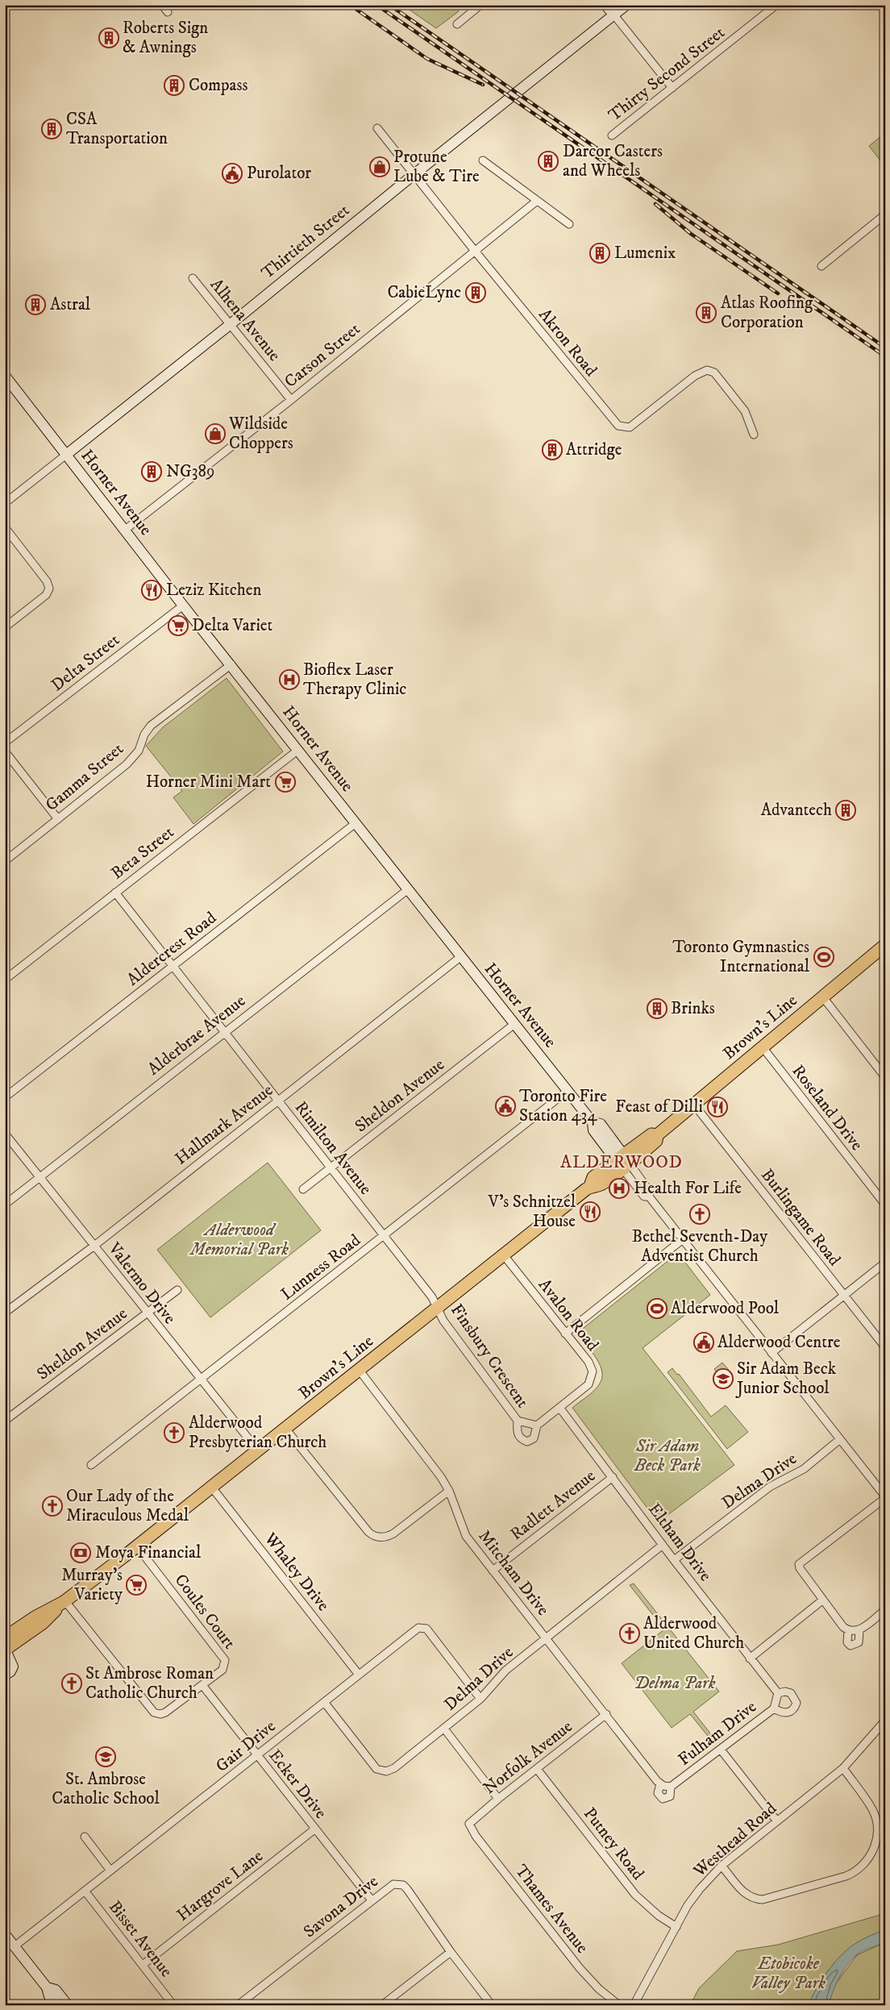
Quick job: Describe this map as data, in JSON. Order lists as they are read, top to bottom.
{
  "streets": {
    "main road": ["Thirtieth Street", "Horner Avenue", "Brown's Line"],
    "street": [
      "Thirty Second Street",
      "Alhena Avenue",
      "Akron Road",
      "Carson Street",
      "Delta Street",
      "Gamma Street",
      "Beta Street",
      "Aldercrest Road",
      "Alderbrae Avenue",
      "Sheldon Avenue",
      "Roseland Drive",
      "Hallmark Avenue",
      "Rimilton Avenue",
      "Burlingame Road",
      "Lunness Road",
      "Valermo Drive",
      "Avalon Road",
      "Finsbury Crescent",
      "Delma Drive",
      "Radlett Avenue",
      "Eltham Drive",
      "Whaley Drive",
      "Mitcham Drive",
      "Coules Court",
      "Fulham Drive",
      "Gair Drive",
      "Norfolk Avenue",
      "Ecker Drive",
      "Westhead Road",
      "Putney Road",
      "Hargrove Lane",
      "Savona Drive",
      "Thames Avenue",
      "Bisset Avenue"
    ]
  },
  "crossings": [
    ["Thirtieth Street", "Alhena Avenue"],
    ["Thirtieth Street", "Akron Road"],
    ["Thirtieth Street", "Horner Avenue"],
    ["Alhena Avenue", "Carson Street"],
    ["Akron Road", "Carson Street"],
    ["Carson Street", "Horner Avenue"],
    ["Horner Avenue", "Delta Street"],
    ["Horner Avenue", "Gamma Street"],
    ["Horner Avenue", "Beta Street"],
    ["Horner Avenue", "Aldercrest Road"],
    ["Horner Avenue", "Brown's Line"],
    ["Horner Avenue", "Alderbrae Avenue"],
    ["Horner Avenue", "Sheldon Avenue"],
    ["Horner Avenue", "Hallmark Avenue"],
    ["Horner Avenue", "Lunness Road"],
    ["Horner Avenue", "Delma Drive"],
    ["Beta Street", "Rimilton Avenue"],
    ["Aldercrest Road", "Rimilton Avenue"],
    ["Brown's Line", "Roseland Drive"],
    ["Brown's Line", "Rimilton Avenue"],
    ["Brown's Line", "Burlingame Road"],
    ["Brown's Line", "Valermo Drive"],
    ["Brown's Line", "Avalon Road"],
    ["Brown's Line", "Finsbury Crescent"],
    ["Brown's Line", "Whaley Drive"],
    ["Brown's Line", "Mitcham Drive"],
    ["Brown's Line", "Coules Court"],
    ["Alderbrae Avenue", "Rimilton Avenue"],
    ["Alderbrae Avenue", "Valermo Drive"],
    ["Sheldon Avenue", "Rimilton Avenue"],
    ["Sheldon Avenue", "Valermo Drive"],
    ["Hallmark Avenue", "Rimilton Avenue"],
    ["Hallmark Avenue", "Valermo Drive"],
    ["Rimilton Avenue", "Lunness Road"],
    ["Rimilton Avenue", "Finsbury Crescent"],
    ["Lunness Road", "Valermo Drive"],
    ["Avalon Road", "Finsbury Crescent"],
    ["Avalon Road", "Eltham Drive"],
    ["Finsbury Crescent", "Eltham Drive"],
    ["Delma Drive", "Eltham Drive"],
    ["Delma Drive", "Mitcham Drive"],
    ["Delma Drive", "Gair Drive"],
    ["Radlett Avenue", "Eltham Drive"],
    ["Radlett Avenue", "Mitcham Drive"],
    ["Eltham Drive", "Fulham Drive"],
    ["Whaley Drive", "Gair Drive"],
    ["Mitcham Drive", "Fulham Drive"],
    ["Mitcham Drive", "Norfolk Avenue"],
    ["Coules Court", "Ecker Drive"],
    ["Gair Drive", "Ecker Drive"],
    ["Gair Drive", "Bisset Avenue"],
    ["Norfolk Avenue", "Putney Road"],
    ["Norfolk Avenue", "Thames Avenue"],
    ["Ecker Drive", "Hargrove Lane"],
    ["Ecker Drive", "Savona Drive"],
    ["Westhead Road", "Putney Road"],
    ["Hargrove Lane", "Bisset Avenue"]
  ],
  "districts": ["ALDERWOOD"],
  "parks": [
    "Alderwood Memorial Park",
    "Sir Adam Beck Park",
    "Delma Park",
    "Etobicoke Valley Park"
  ],
  "places": {
    "building": [
      "Roberts Sign & Awnings",
      "Compass",
      "CSA Transportation",
      "Darcor Casters and Wheels",
      "Lumenix",
      "CabieLync",
      "Astral",
      "Atlas Roofing Corporation",
      "Attridge",
      "NG389",
      "Advantech",
      "Brinks"
    ],
    "shop": ["Protune Lube & Tire", "Wildside Choppers"],
    "public building": ["Purolator", "Toronto Fire Station 434", "Alderwood Centre"],
    "restaurant": ["Leziz Kitchen", "Feast of Dilli", "V's Schnitzel House"],
    "supermarket": ["Delta Variet", "Horner Mini Mart", "Murray's Variety"],
    "hospital": ["Bioflex Laser Therapy Clinic", "Health For Life"],
    "sports": ["Toronto Gymnastics International", "Alderwood Pool"],
    "church": [
      "Bethel Seventh-Day Adventist Church",
      "Alderwood Presbyterian Church",
      "Our Lady of the Miraculous Medal",
      "Alderwood United Church",
      "St Ambrose Roman Catholic Church"
    ],
    "school or university": ["Sir Adam Beck Junior School", "St. Ambrose Catholic School"],
    "bank": ["Moya Financial"]
  }
}
